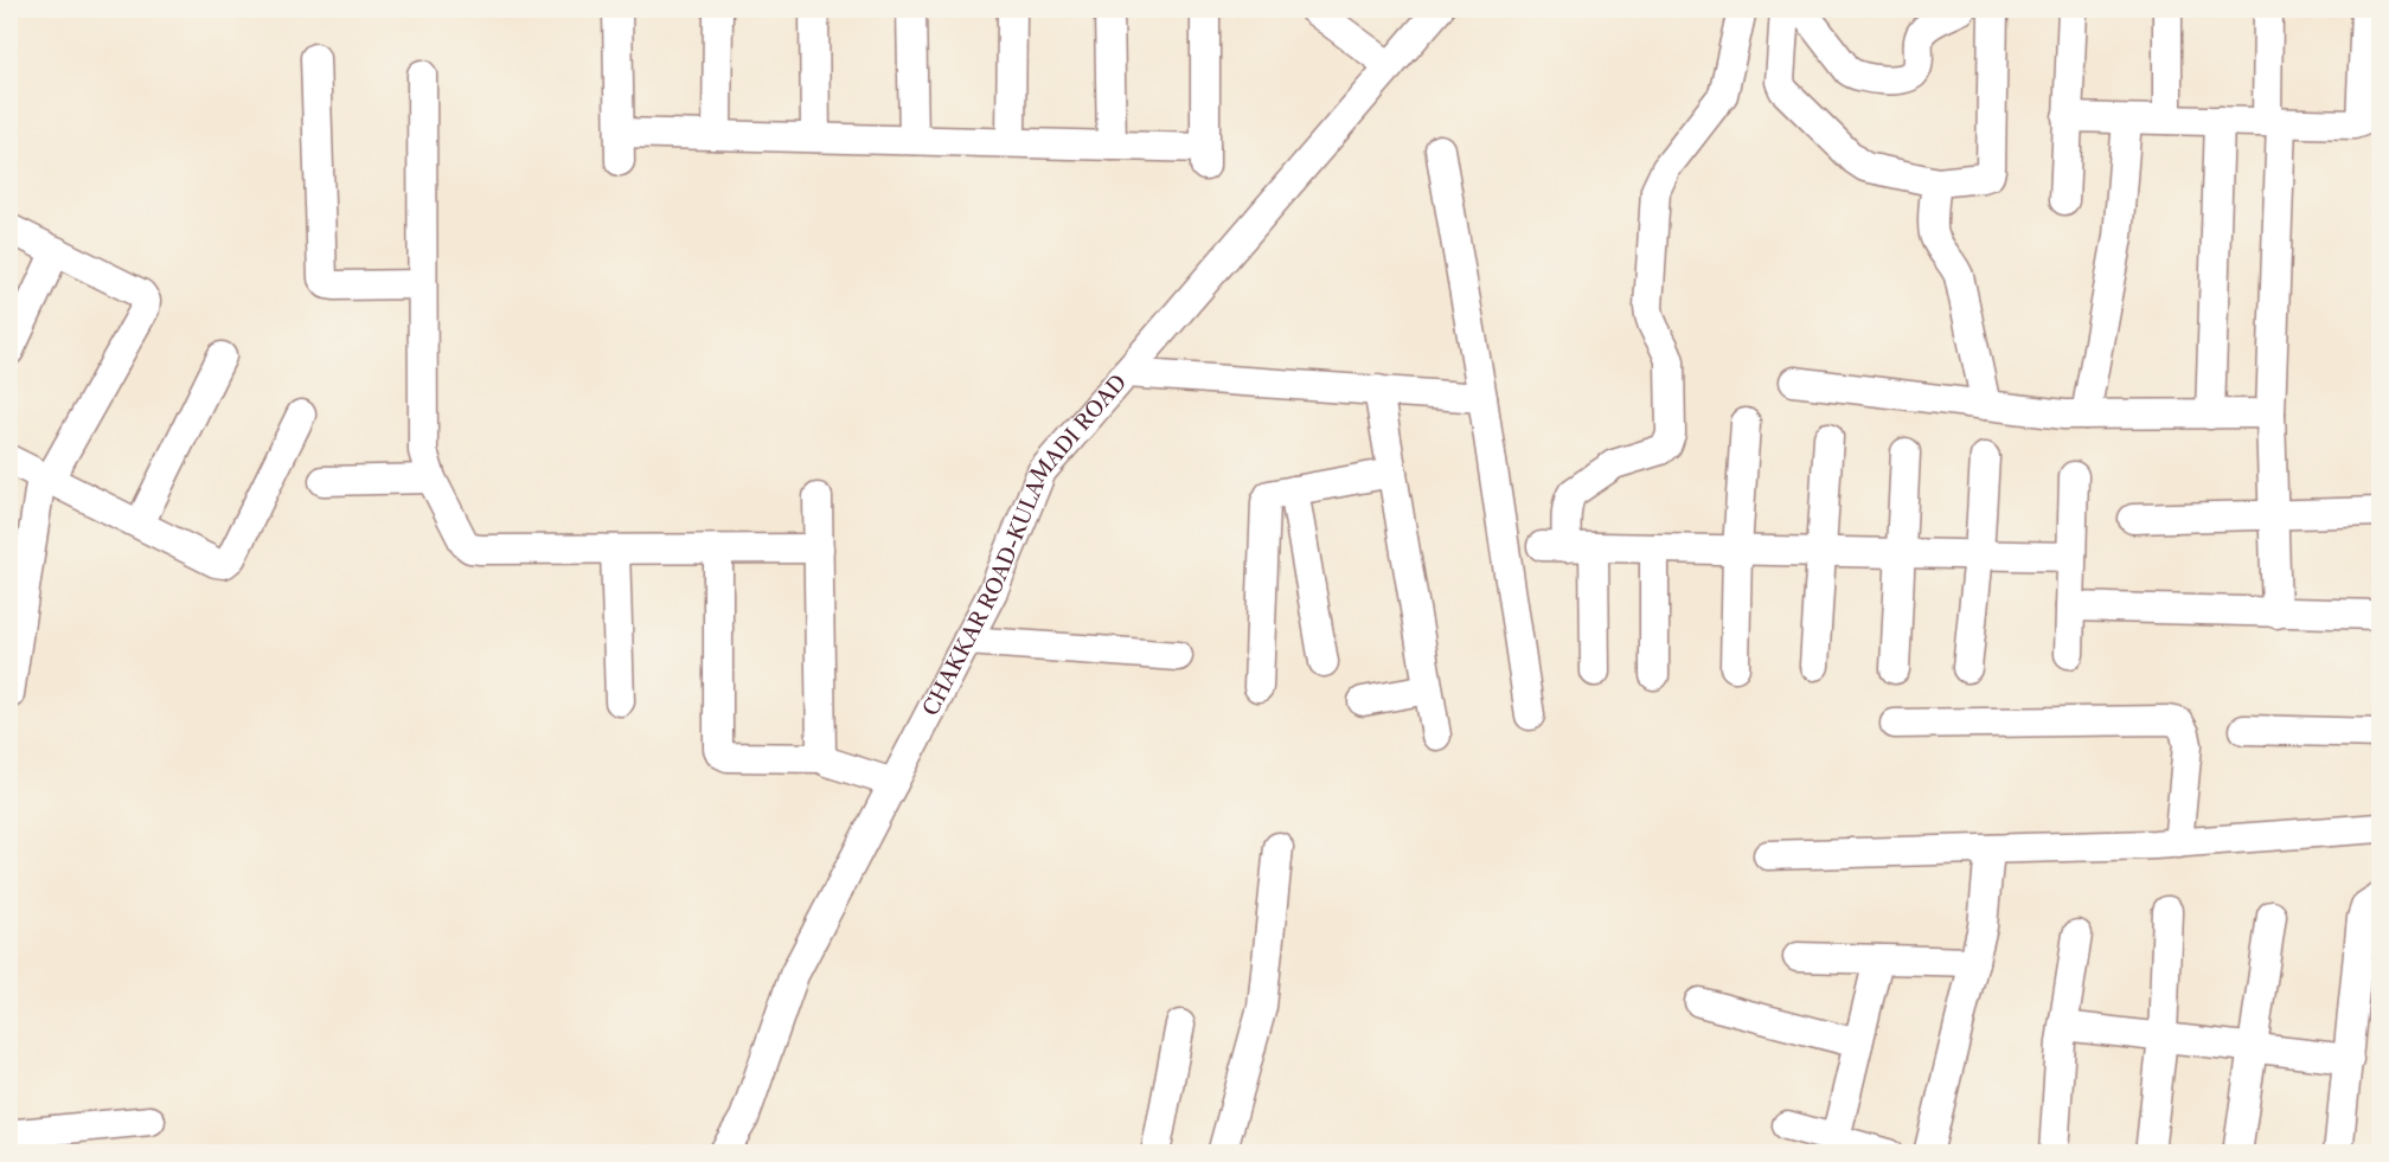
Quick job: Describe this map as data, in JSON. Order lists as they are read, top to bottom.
{
  "streets": {
    "street": ["CHAKKAR ROAD-KULAMADI ROAD"]
  }
}
